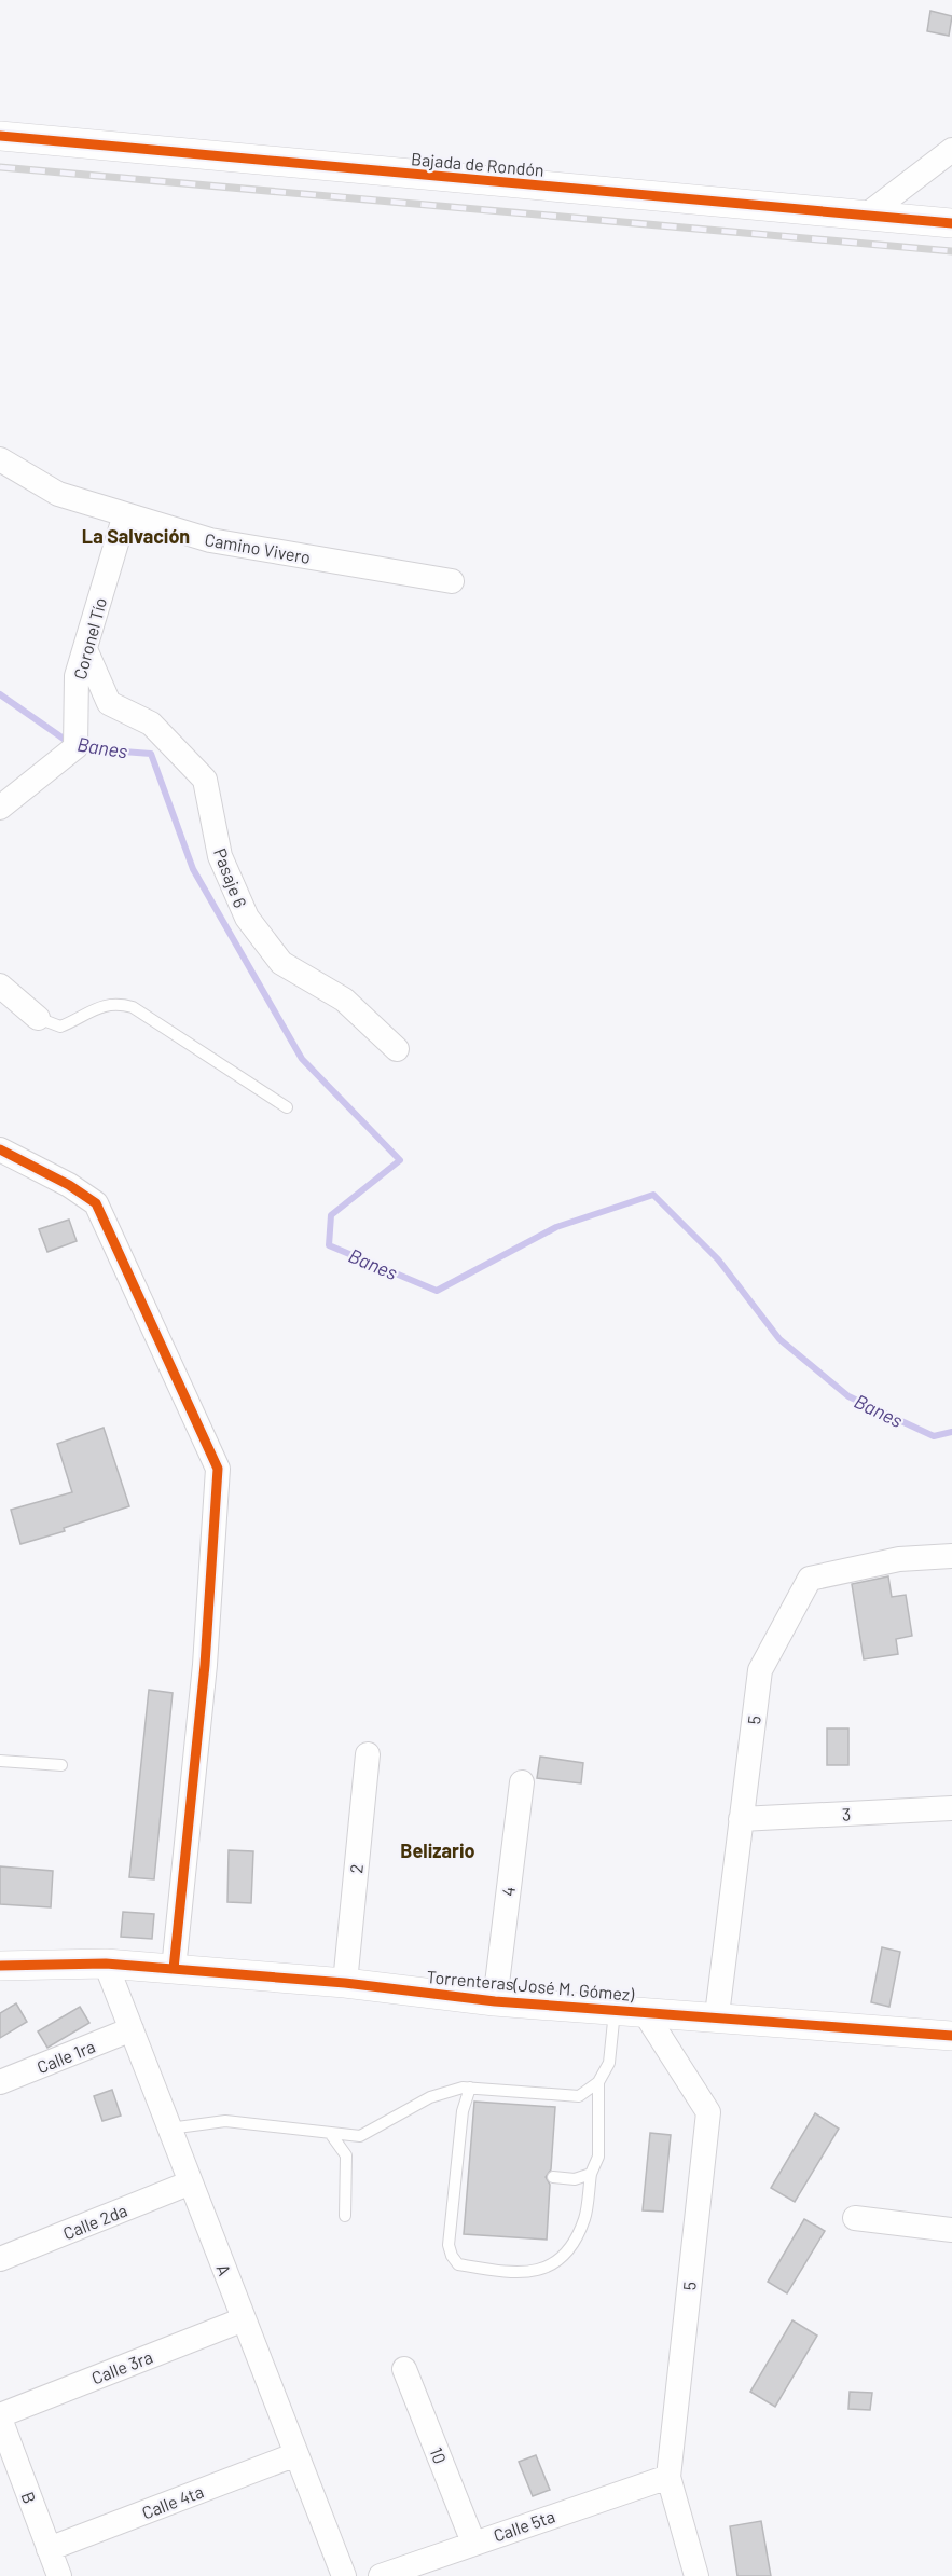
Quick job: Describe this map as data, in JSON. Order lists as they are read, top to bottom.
{
  "streets": {
    "street": [
      "Bajada de Rondón",
      "Camino Vivero",
      "Coronel Tío",
      "Pasaje 6",
      "5",
      "3",
      "2",
      "4",
      "Torrenteras(José M. Gómez)",
      "Calle 1ra",
      "Calle 2da",
      "A",
      "Calle 3ra",
      "10",
      "B",
      "Calle 4ta",
      "Calle 5ta"
    ]
  },
  "crossings": [
    ["Camino Vivero", "Coronel Tío"],
    ["Coronel Tío", "Pasaje 6"],
    ["5", "3"],
    ["5", "Torrenteras(José M. Gómez)"],
    ["5", "Calle 5ta"],
    ["2", "Torrenteras(José M. Gómez)"],
    ["4", "Torrenteras(José M. Gómez)"],
    ["Torrenteras(José M. Gómez)", "A"],
    ["Calle 1ra", "A"],
    ["Calle 2da", "A"],
    ["A", "Calle 3ra"],
    ["A", "Calle 4ta"],
    ["Calle 3ra", "B"],
    ["10", "Calle 5ta"],
    ["B", "Calle 4ta"]
  ],
  "districts": ["La Salvación", "Belizario"],
  "water": ["Banes"]
}
